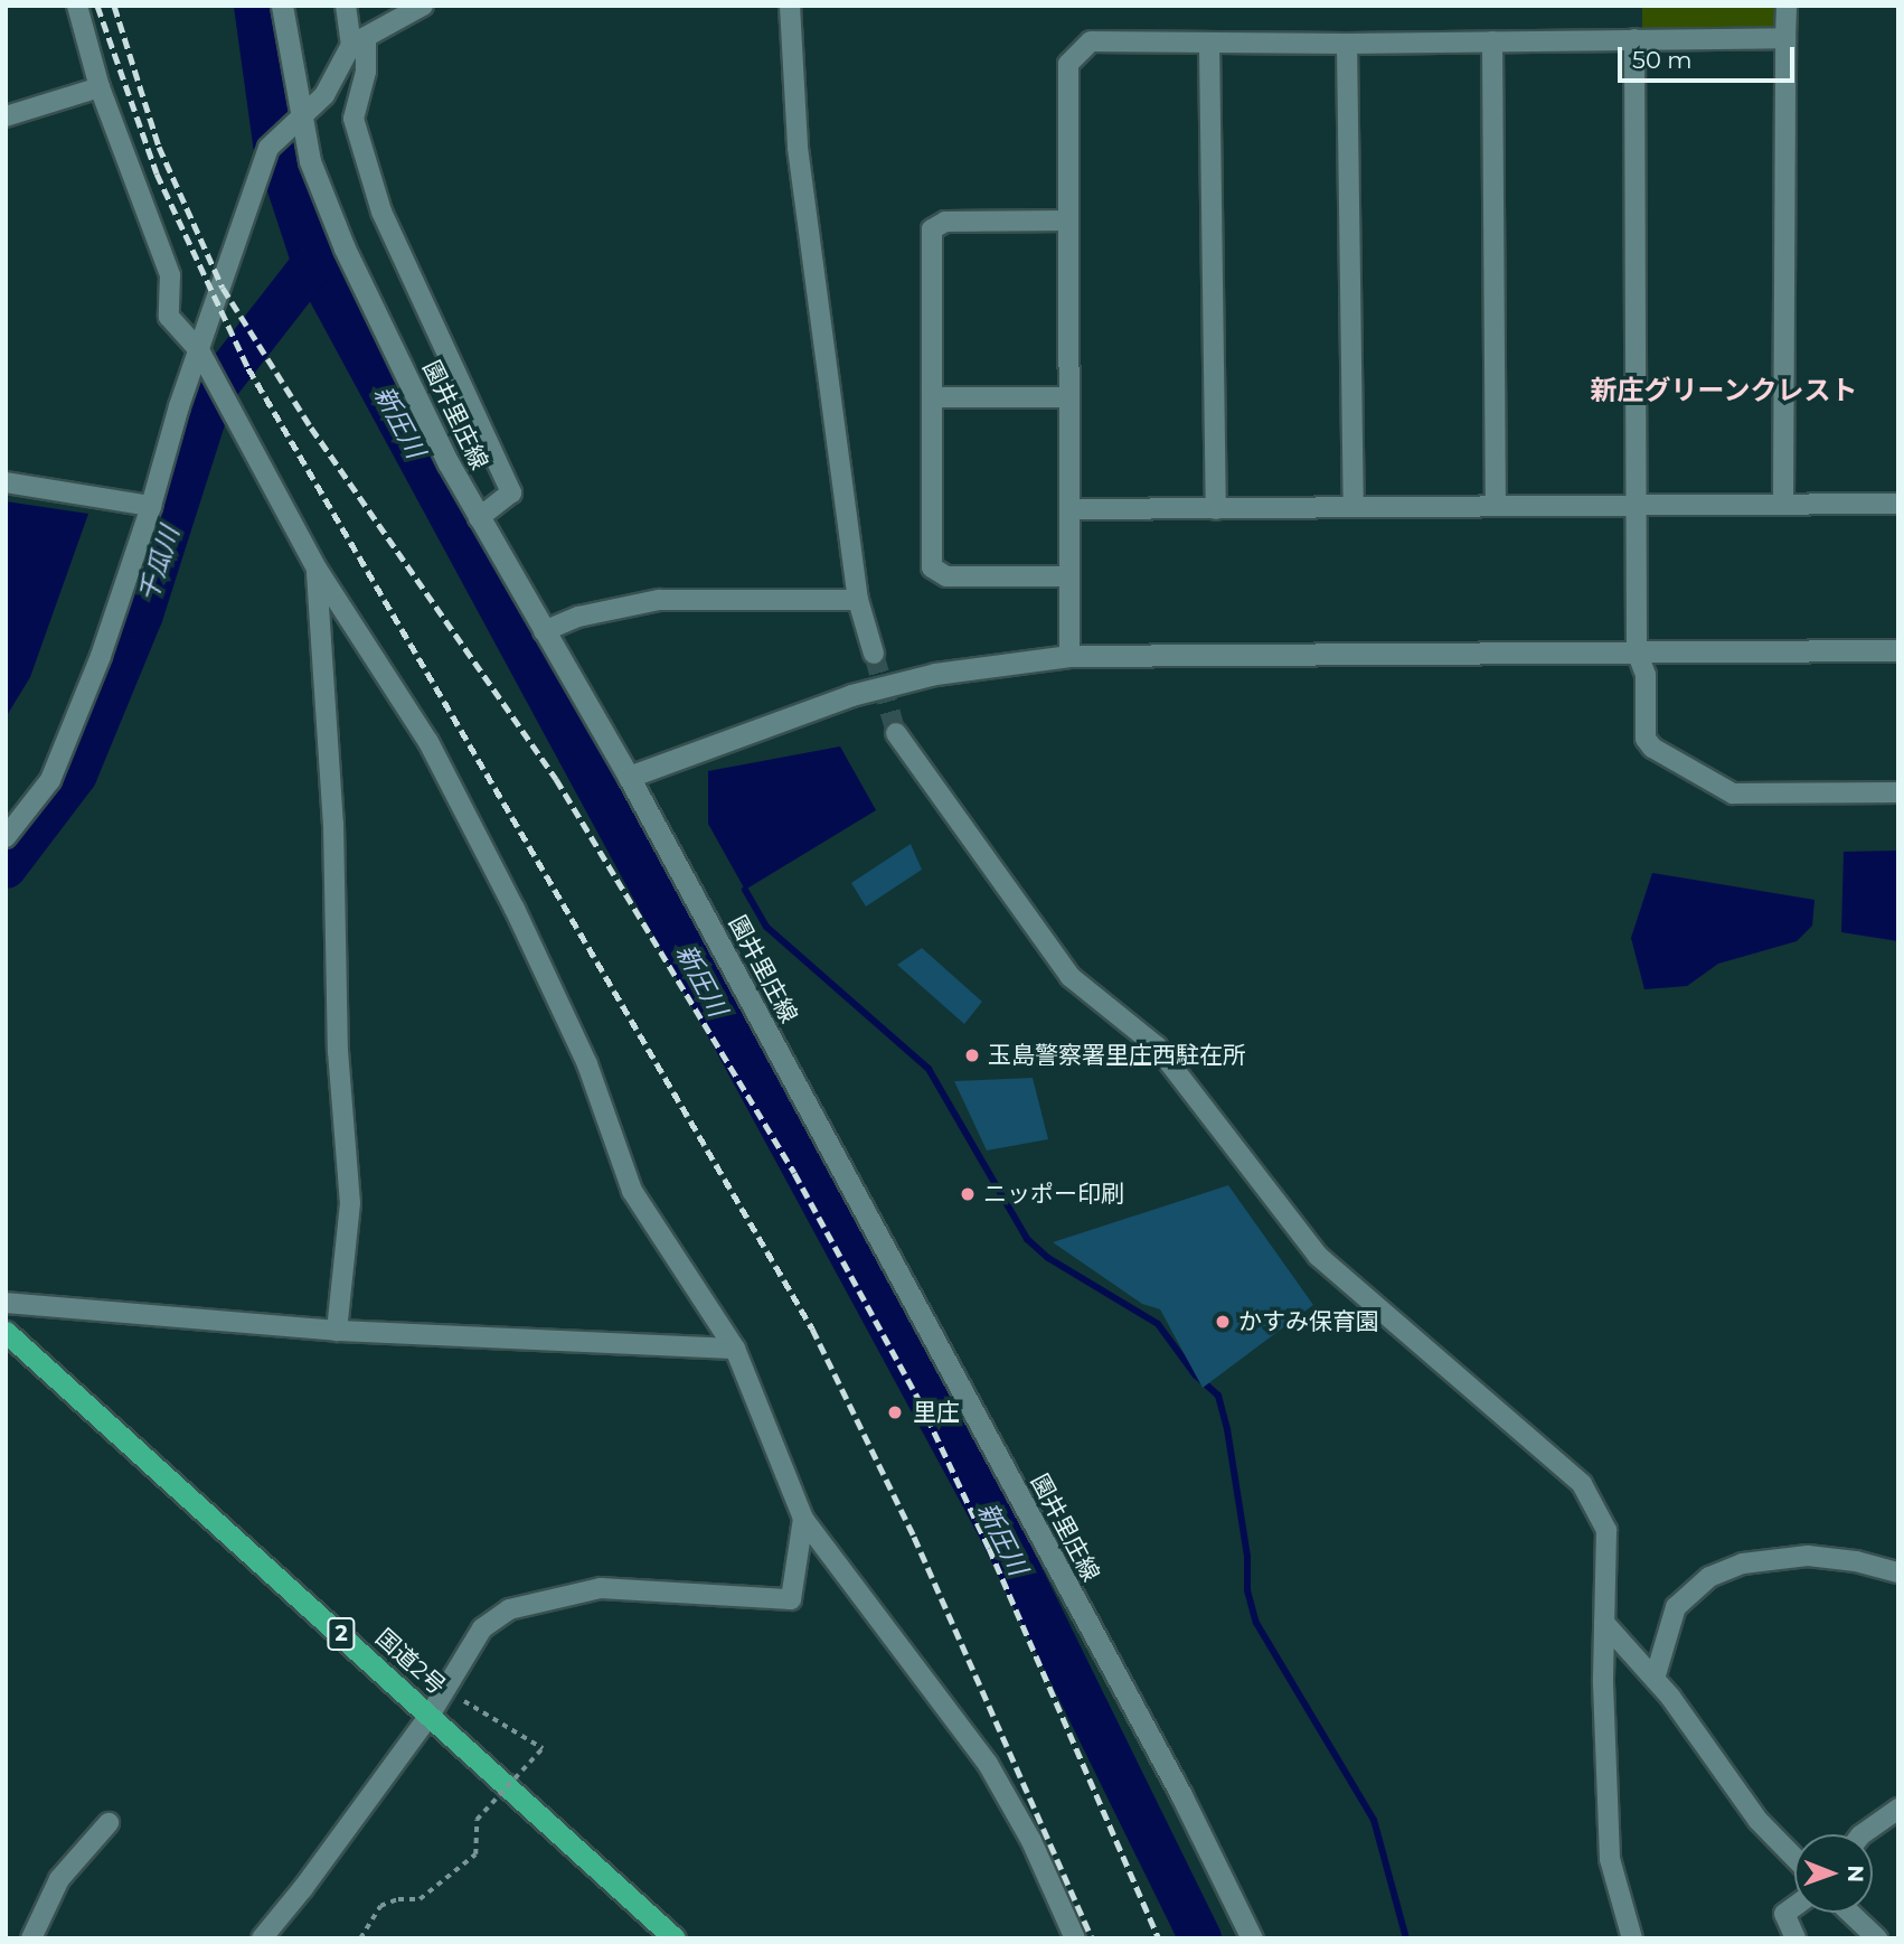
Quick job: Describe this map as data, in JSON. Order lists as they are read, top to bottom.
{
  "streets": {
    "highway": ["2", "国道2号"],
    "main road": ["園井里庄線"]
  },
  "districts": ["新庄グリーンクレスト"],
  "water": ["新圧川", "千瓜川"],
  "places": [
    "玉島警察署里庄西駐在所",
    "ニッポー印刷",
    "かすみ保育園",
    "里庄"
  ],
  "scale_bar": "50 m",
  "north": "right"
}
